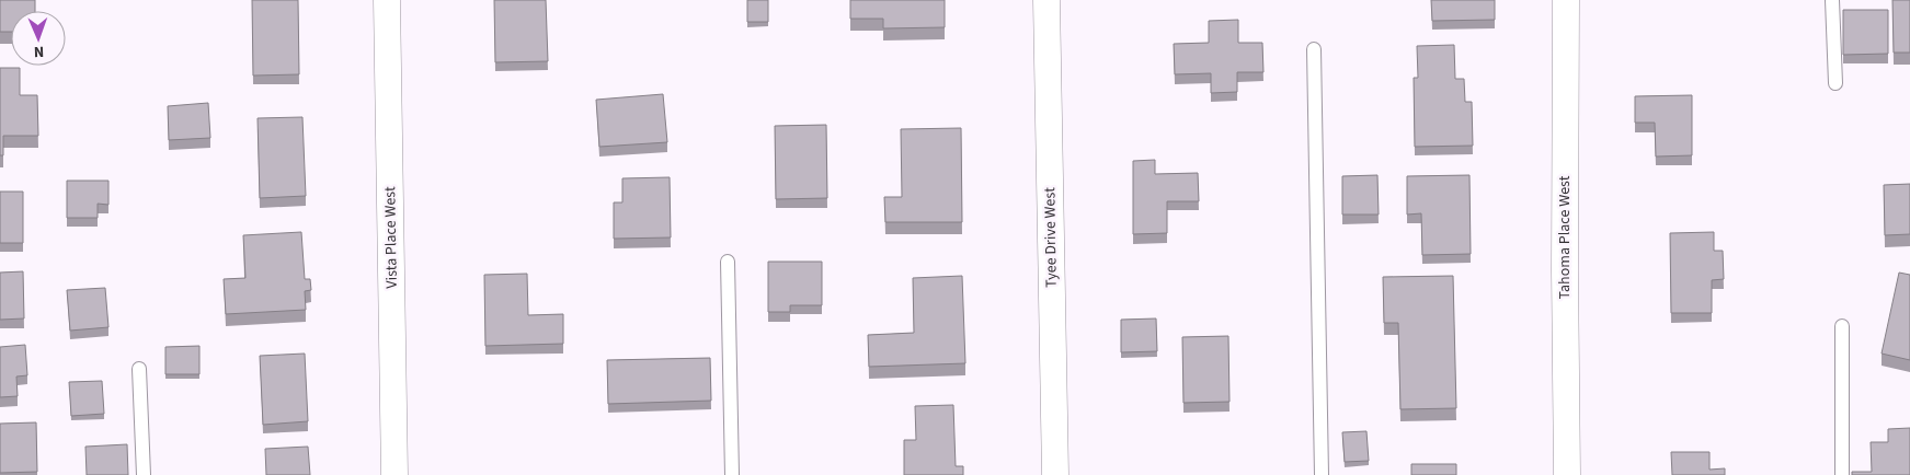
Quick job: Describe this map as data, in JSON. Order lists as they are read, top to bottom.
{
  "streets": {
    "street": ["Vista Place West", "Tyee Drive West", "Tahoma Place West"]
  },
  "north": "bottom"
}
